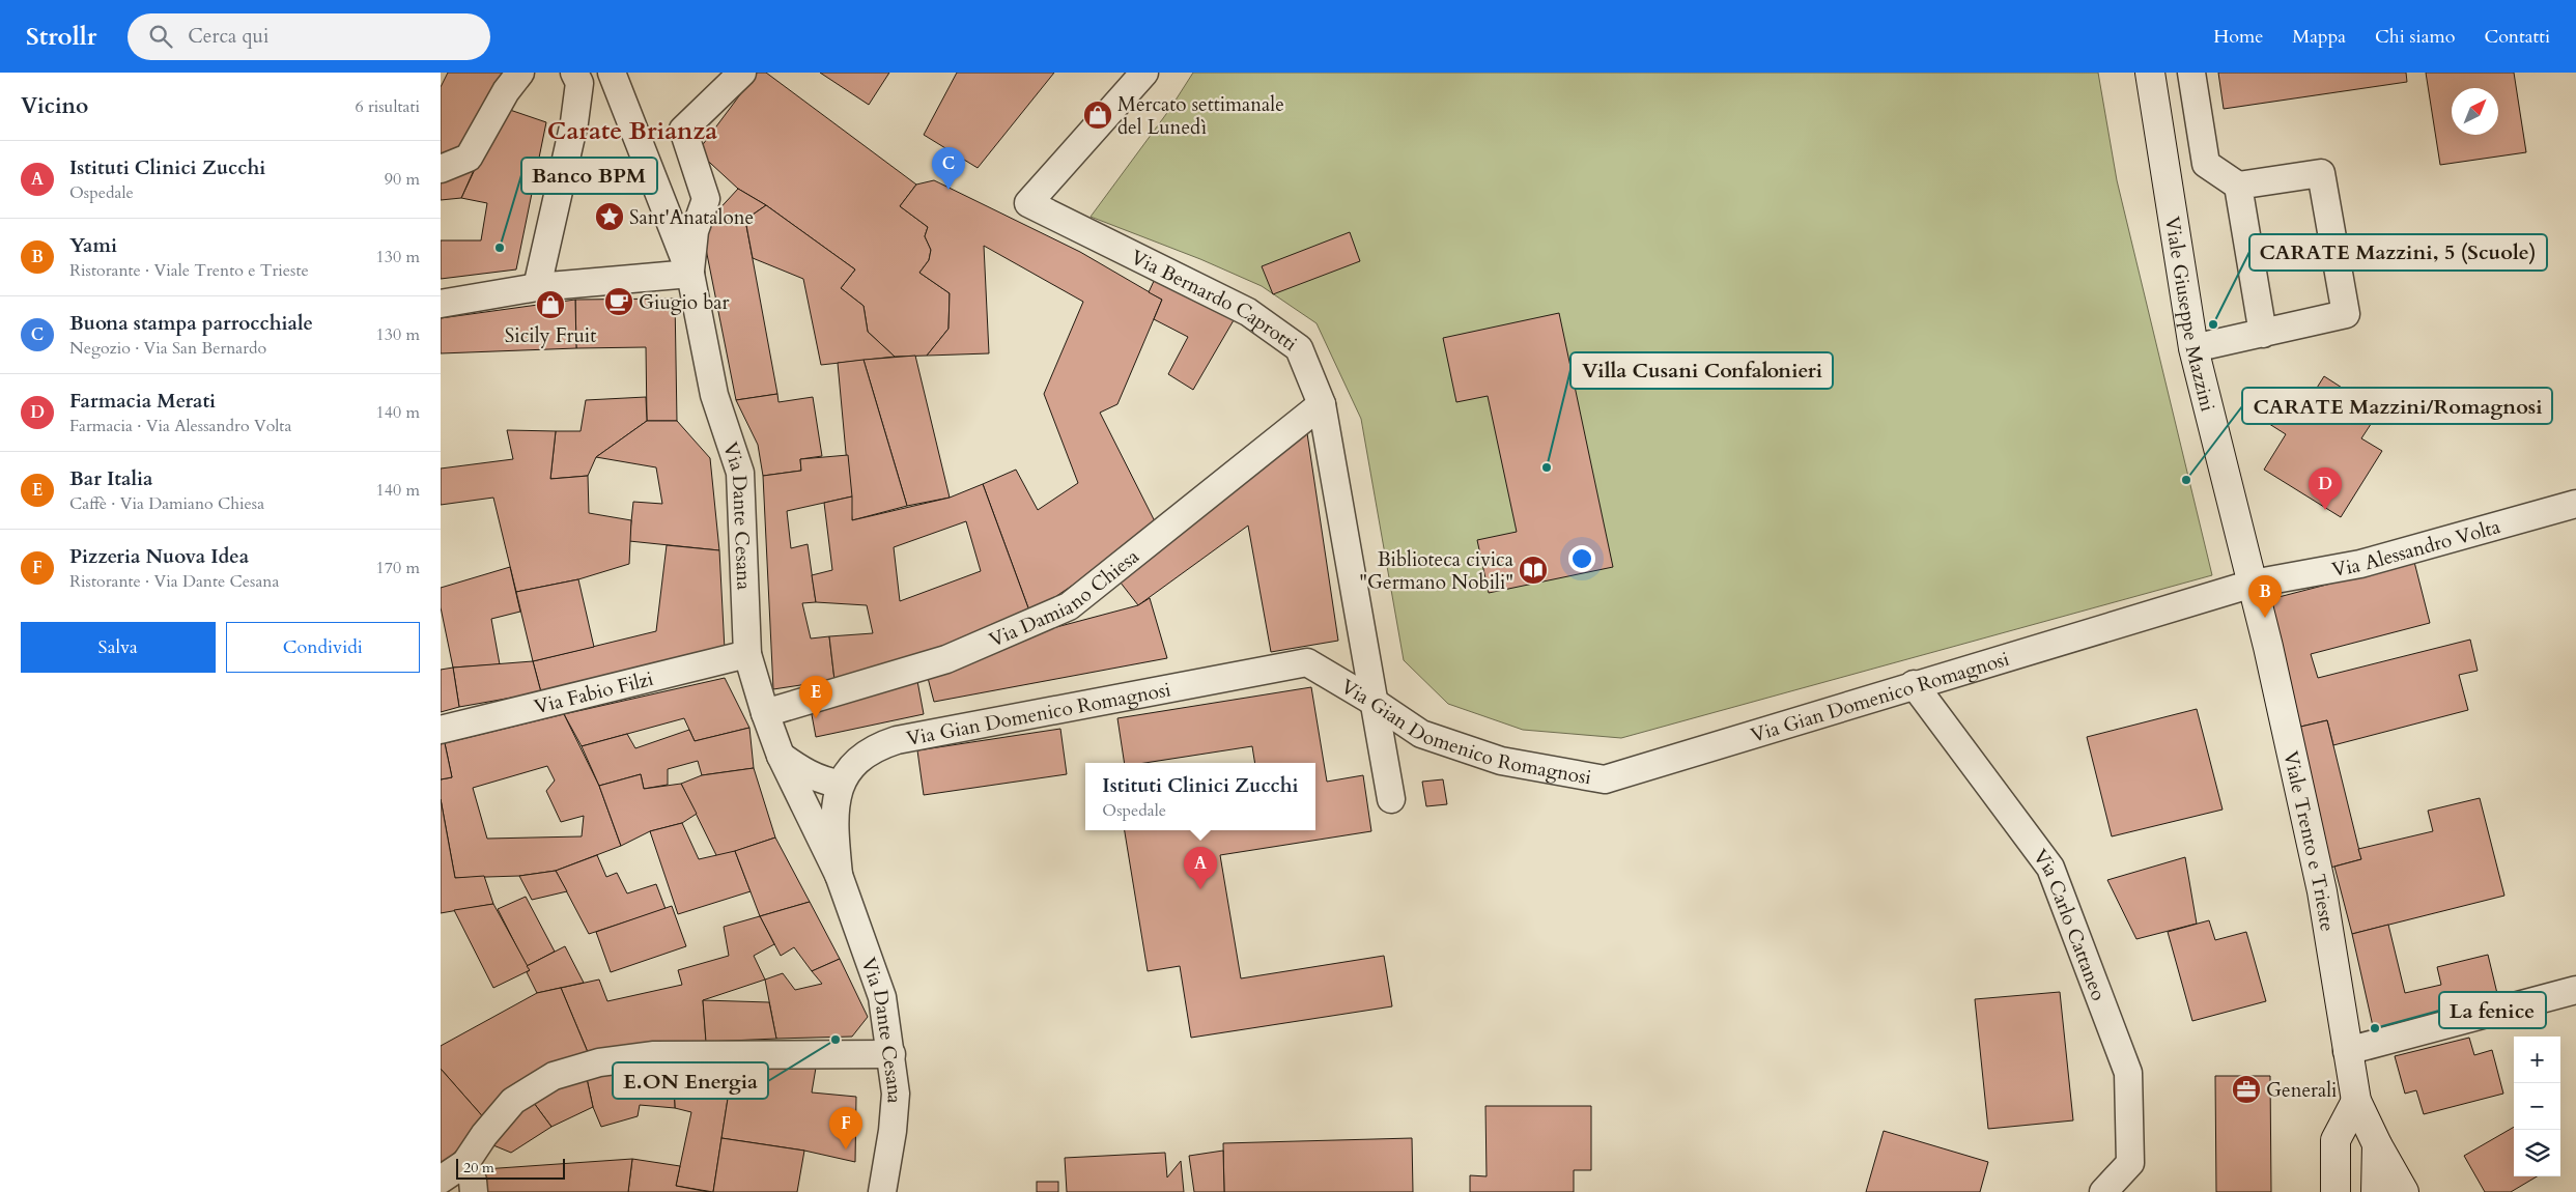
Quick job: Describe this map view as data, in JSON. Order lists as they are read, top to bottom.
{
  "streets": {
    "main road": ["Viale Giuseppe Mazzini", "Viale Trento e Trieste"],
    "street": [
      "Via Bernardo Caprotti",
      "Via Dante Cesana",
      "Via Alessandro Volta",
      "Via Damiano Chiesa",
      "Via Fabio Filzi",
      "Via Gian Domenico Romagnosi",
      "Via Carlo Cattaneo"
    ]
  },
  "crossings": [
    ["Via Bernardo Caprotti", "Via Damiano Chiesa"],
    ["Via Bernardo Caprotti", "Via Gian Domenico Romagnosi"],
    ["Viale Giuseppe Mazzini", "Via Alessandro Volta"],
    ["Viale Giuseppe Mazzini", "Via Gian Domenico Romagnosi"],
    ["Viale Giuseppe Mazzini", "Viale Trento e Trieste"],
    ["Via Dante Cesana", "Via Damiano Chiesa"],
    ["Via Dante Cesana", "Via Fabio Filzi"],
    ["Via Dante Cesana", "Via Gian Domenico Romagnosi"],
    ["Via Alessandro Volta", "Via Gian Domenico Romagnosi"],
    ["Via Alessandro Volta", "Viale Trento e Trieste"],
    ["Via Gian Domenico Romagnosi", "Viale Trento e Trieste"],
    ["Via Gian Domenico Romagnosi", "Via Carlo Cattaneo"]
  ],
  "districts": ["Carate Brianza"],
  "places": {
    "shop": ["Mercato settimanale del Lunedì", "Sicily Fruit"],
    "place": ["Sant'Anatalone"],
    "other": [
      "Banco BPM",
      "CARATE Mazzini, 5 (Scuole)",
      "Villa Cusani Confalonieri",
      "CARATE Mazzini/Romagnosi",
      "La fenice",
      "E.ON Energia"
    ],
    "cafe": ["Giugio bar"],
    "library": ["Biblioteca civica \"Germano Nobili\""],
    "office": ["Generali"]
  },
  "scale_bar": "20 m",
  "north": "top right",
  "page": {
    "header": "Strollr",
    "search": "Cerca qui",
    "nav": [
      "Home",
      "Mappa",
      "Chi siamo",
      "Contatti"
    ],
    "heading": ["Vicino", "6 risultati"],
    "list": [
      {
        "mark": "A",
        "name": "Istituti Clinici Zucchi",
        "note": "Ospedale",
        "value": "90 m"
      },
      {
        "mark": "B",
        "name": "Yami",
        "note": "Ristorante · Viale Trento e Trieste",
        "value": "130 m"
      },
      {
        "mark": "C",
        "name": "Buona stampa parrocchiale",
        "note": "Negozio · Via San Bernardo",
        "value": "130 m"
      },
      {
        "mark": "D",
        "name": "Farmacia Merati",
        "note": "Farmacia · Via Alessandro Volta",
        "value": "140 m"
      },
      {
        "mark": "E",
        "name": "Bar Italia",
        "note": "Caffè · Via Damiano Chiesa",
        "value": "140 m"
      },
      {
        "mark": "F",
        "name": "Pizzeria Nuova Idea",
        "note": "Ristorante · Via Dante Cesana",
        "value": "170 m"
      }
    ],
    "pins": [
      "C",
      "D",
      "B",
      "E",
      "A",
      "F"
    ],
    "buttons": ["Salva", "Condividi"],
    "popup": ["Istituti Clinici Zucchi", "Ospedale"],
    "map_buttons": ["+", "−"],
    "scale": "20 m"
  }
}
